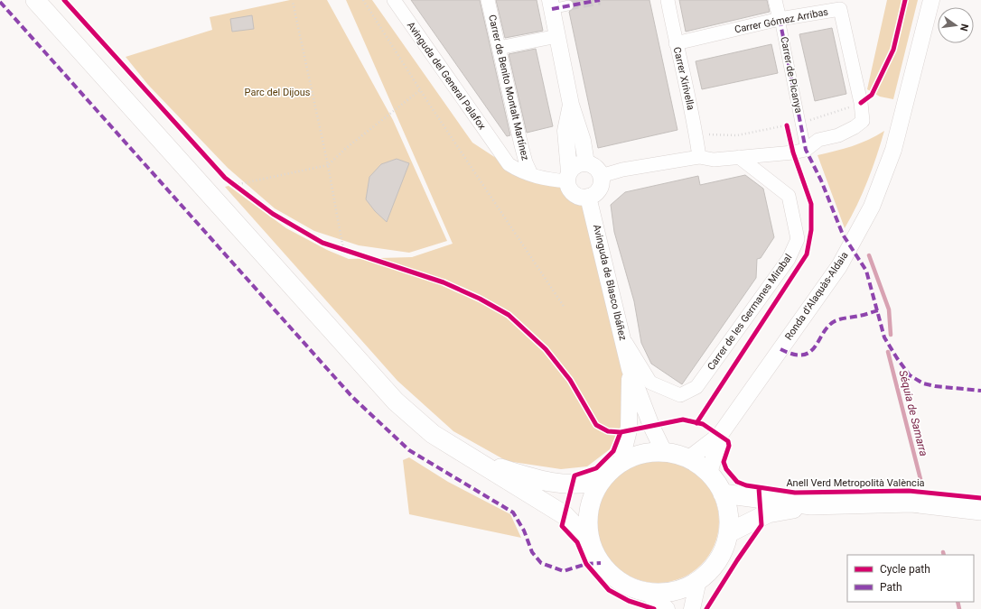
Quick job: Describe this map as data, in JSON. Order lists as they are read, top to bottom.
{
  "streets": {
    "street": [
      "Carrer Gómez Arribas",
      "Carrer de Picanya",
      "Avinguda del General Palafox",
      "Carrer Xirivella",
      "Carrer de Benito Montalt Martínez",
      "Avinguda de Blasco Ibáñez",
      "Ronda d'Alaquàs-Aldaia",
      "Carrer de les Germanes Mirabal"
    ],
    "cycle path": ["Anell Verd Metropolità València"]
  },
  "crossings": [
    ["Carrer Gómez Arribas", "Carrer de Picanya"],
    ["Carrer Gómez Arribas", "Carrer Xirivella"],
    ["Avinguda del General Palafox", "Carrer de Benito Montalt Martínez"],
    ["Avinguda del General Palafox", "Avinguda de Blasco Ibáñez"],
    ["Avinguda de Blasco Ibáñez", "Carrer de les Germanes Mirabal"]
  ],
  "water": ["Séquia de Samarra"],
  "parks": ["Parc del Dijous"],
  "legend": ["Cycle path", "Path"],
  "north": "right"
}
